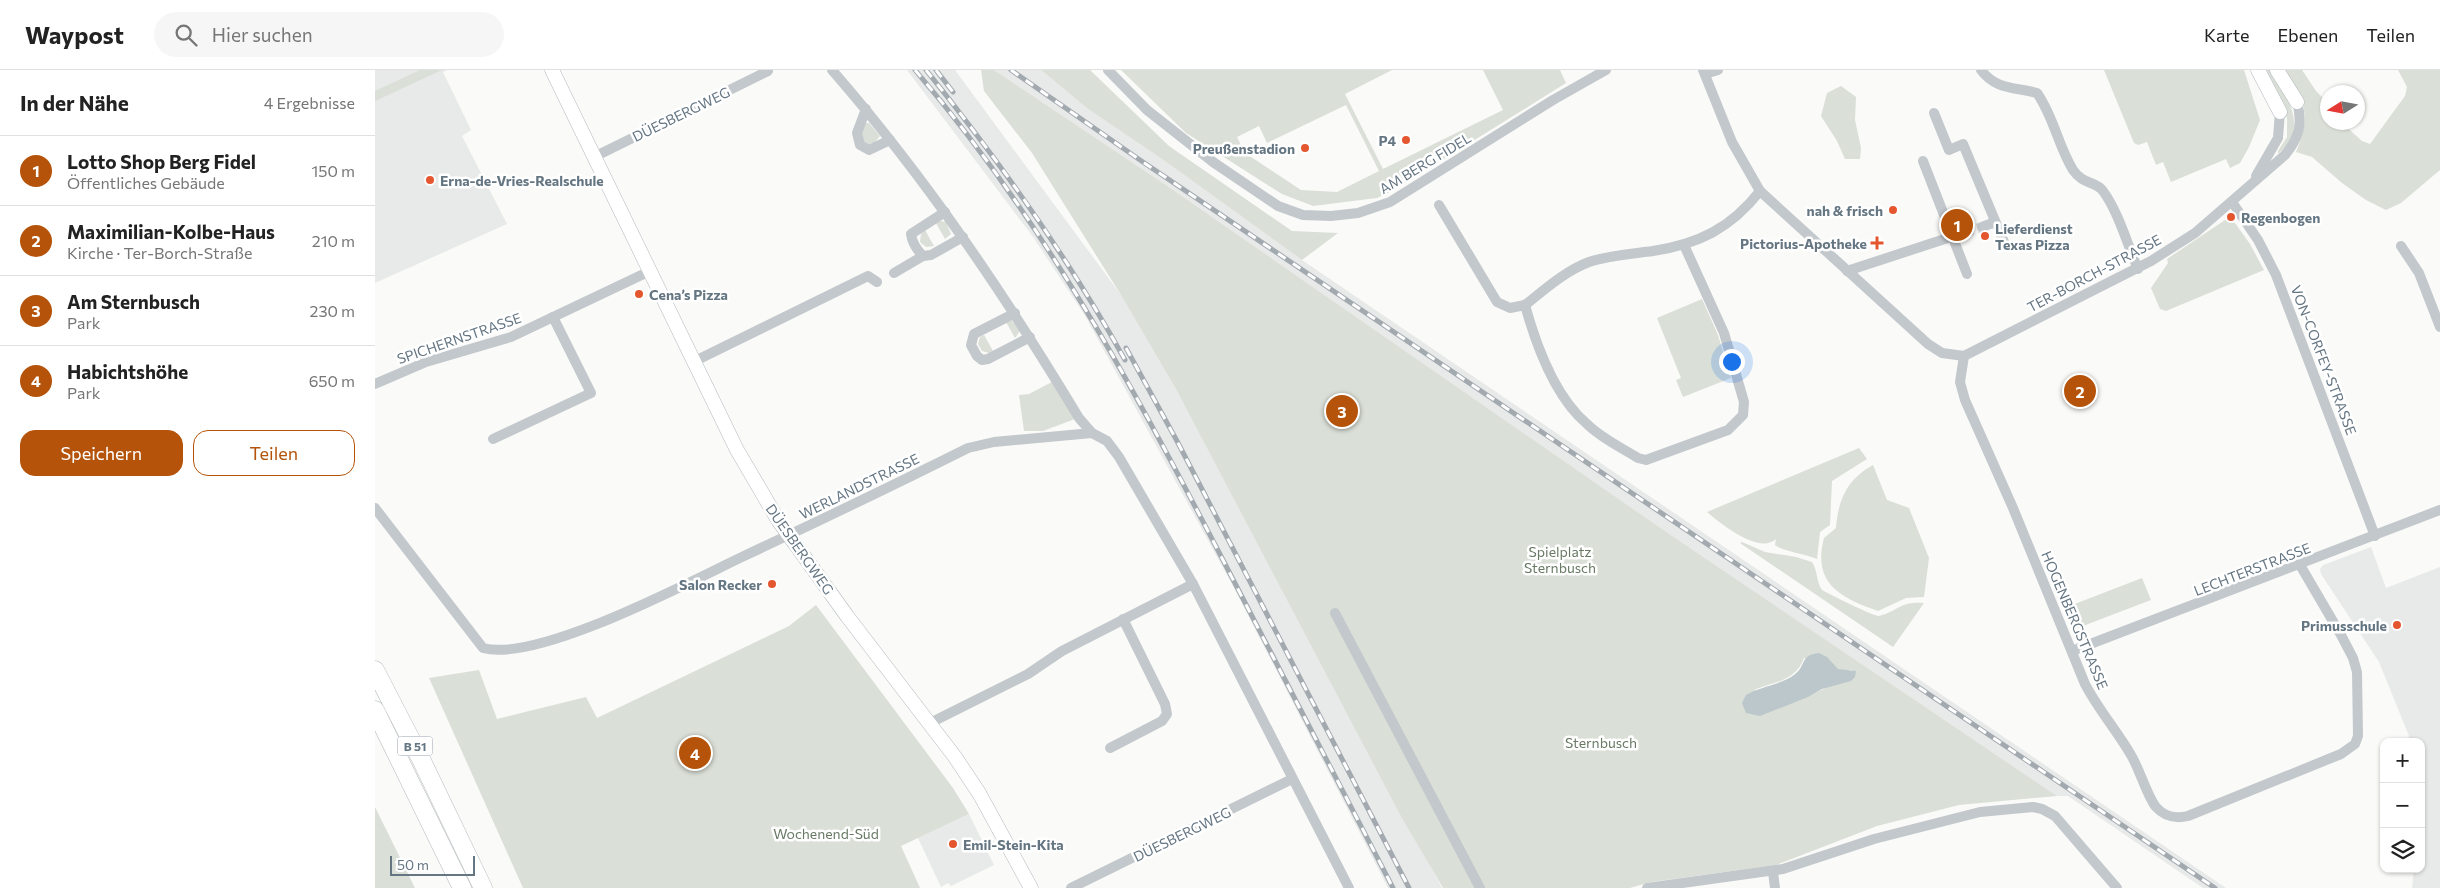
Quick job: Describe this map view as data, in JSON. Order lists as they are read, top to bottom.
{
  "streets": {
    "highway": ["B 51"],
    "street": [
      "DÜESBERGWEG",
      "AM BERG FIDEL",
      "TER-BORCH-STRASSE",
      "SPICHERNSTRASSE",
      "VON-CORFEY-STRASSE",
      "WERLANDSTRASSE",
      "LECHTERSTRASSE",
      "HOGENBERGSTRASSE"
    ]
  },
  "crossings": [
    ["DÜESBERGWEG", "SPICHERNSTRASSE"],
    ["DÜESBERGWEG", "WERLANDSTRASSE"],
    ["TER-BORCH-STRASSE", "VON-CORFEY-STRASSE"],
    ["TER-BORCH-STRASSE", "HOGENBERGSTRASSE"],
    ["VON-CORFEY-STRASSE", "LECHTERSTRASSE"],
    ["LECHTERSTRASSE", "HOGENBERGSTRASSE"]
  ],
  "parks": ["Spielplatz Sternbusch", "Sternbusch", "Wochenend-Süd"],
  "places": {
    "other": [
      "P4",
      "Preußenstadion",
      "Erna-de-Vries-Realschule",
      "nah & frisch",
      "Regenbogen",
      "Lieferdienst Texas Pizza",
      "Cena’s Pizza",
      "Salon Recker",
      "Primusschule",
      "Emil-Stein-Kita"
    ],
    "health": ["Pictorius-Apotheke"]
  },
  "scale_bar": "50 m",
  "north": "left",
  "page": {
    "header": "Waypost",
    "search": "Hier suchen",
    "nav": ["Karte", "Ebenen", "Teilen"],
    "heading": ["In der Nähe", "4 Ergebnisse"],
    "list": [
      {
        "mark": "1",
        "name": "Lotto Shop Berg Fidel",
        "note": "Öffentliches Gebäude",
        "value": "150 m"
      },
      {
        "mark": "2",
        "name": "Maximilian-Kolbe-Haus",
        "note": "Kirche · Ter-Borch-Straße",
        "value": "210 m"
      },
      {
        "mark": "3",
        "name": "Am Sternbusch",
        "note": "Park",
        "value": "230 m"
      },
      {
        "mark": "4",
        "name": "Habichtshöhe",
        "note": "Park",
        "value": "650 m"
      }
    ],
    "pins": [
      "1",
      "2",
      "3",
      "4"
    ],
    "buttons": ["Speichern", "Teilen"],
    "map_buttons": ["+", "−"],
    "scale": "50 m"
  }
}
